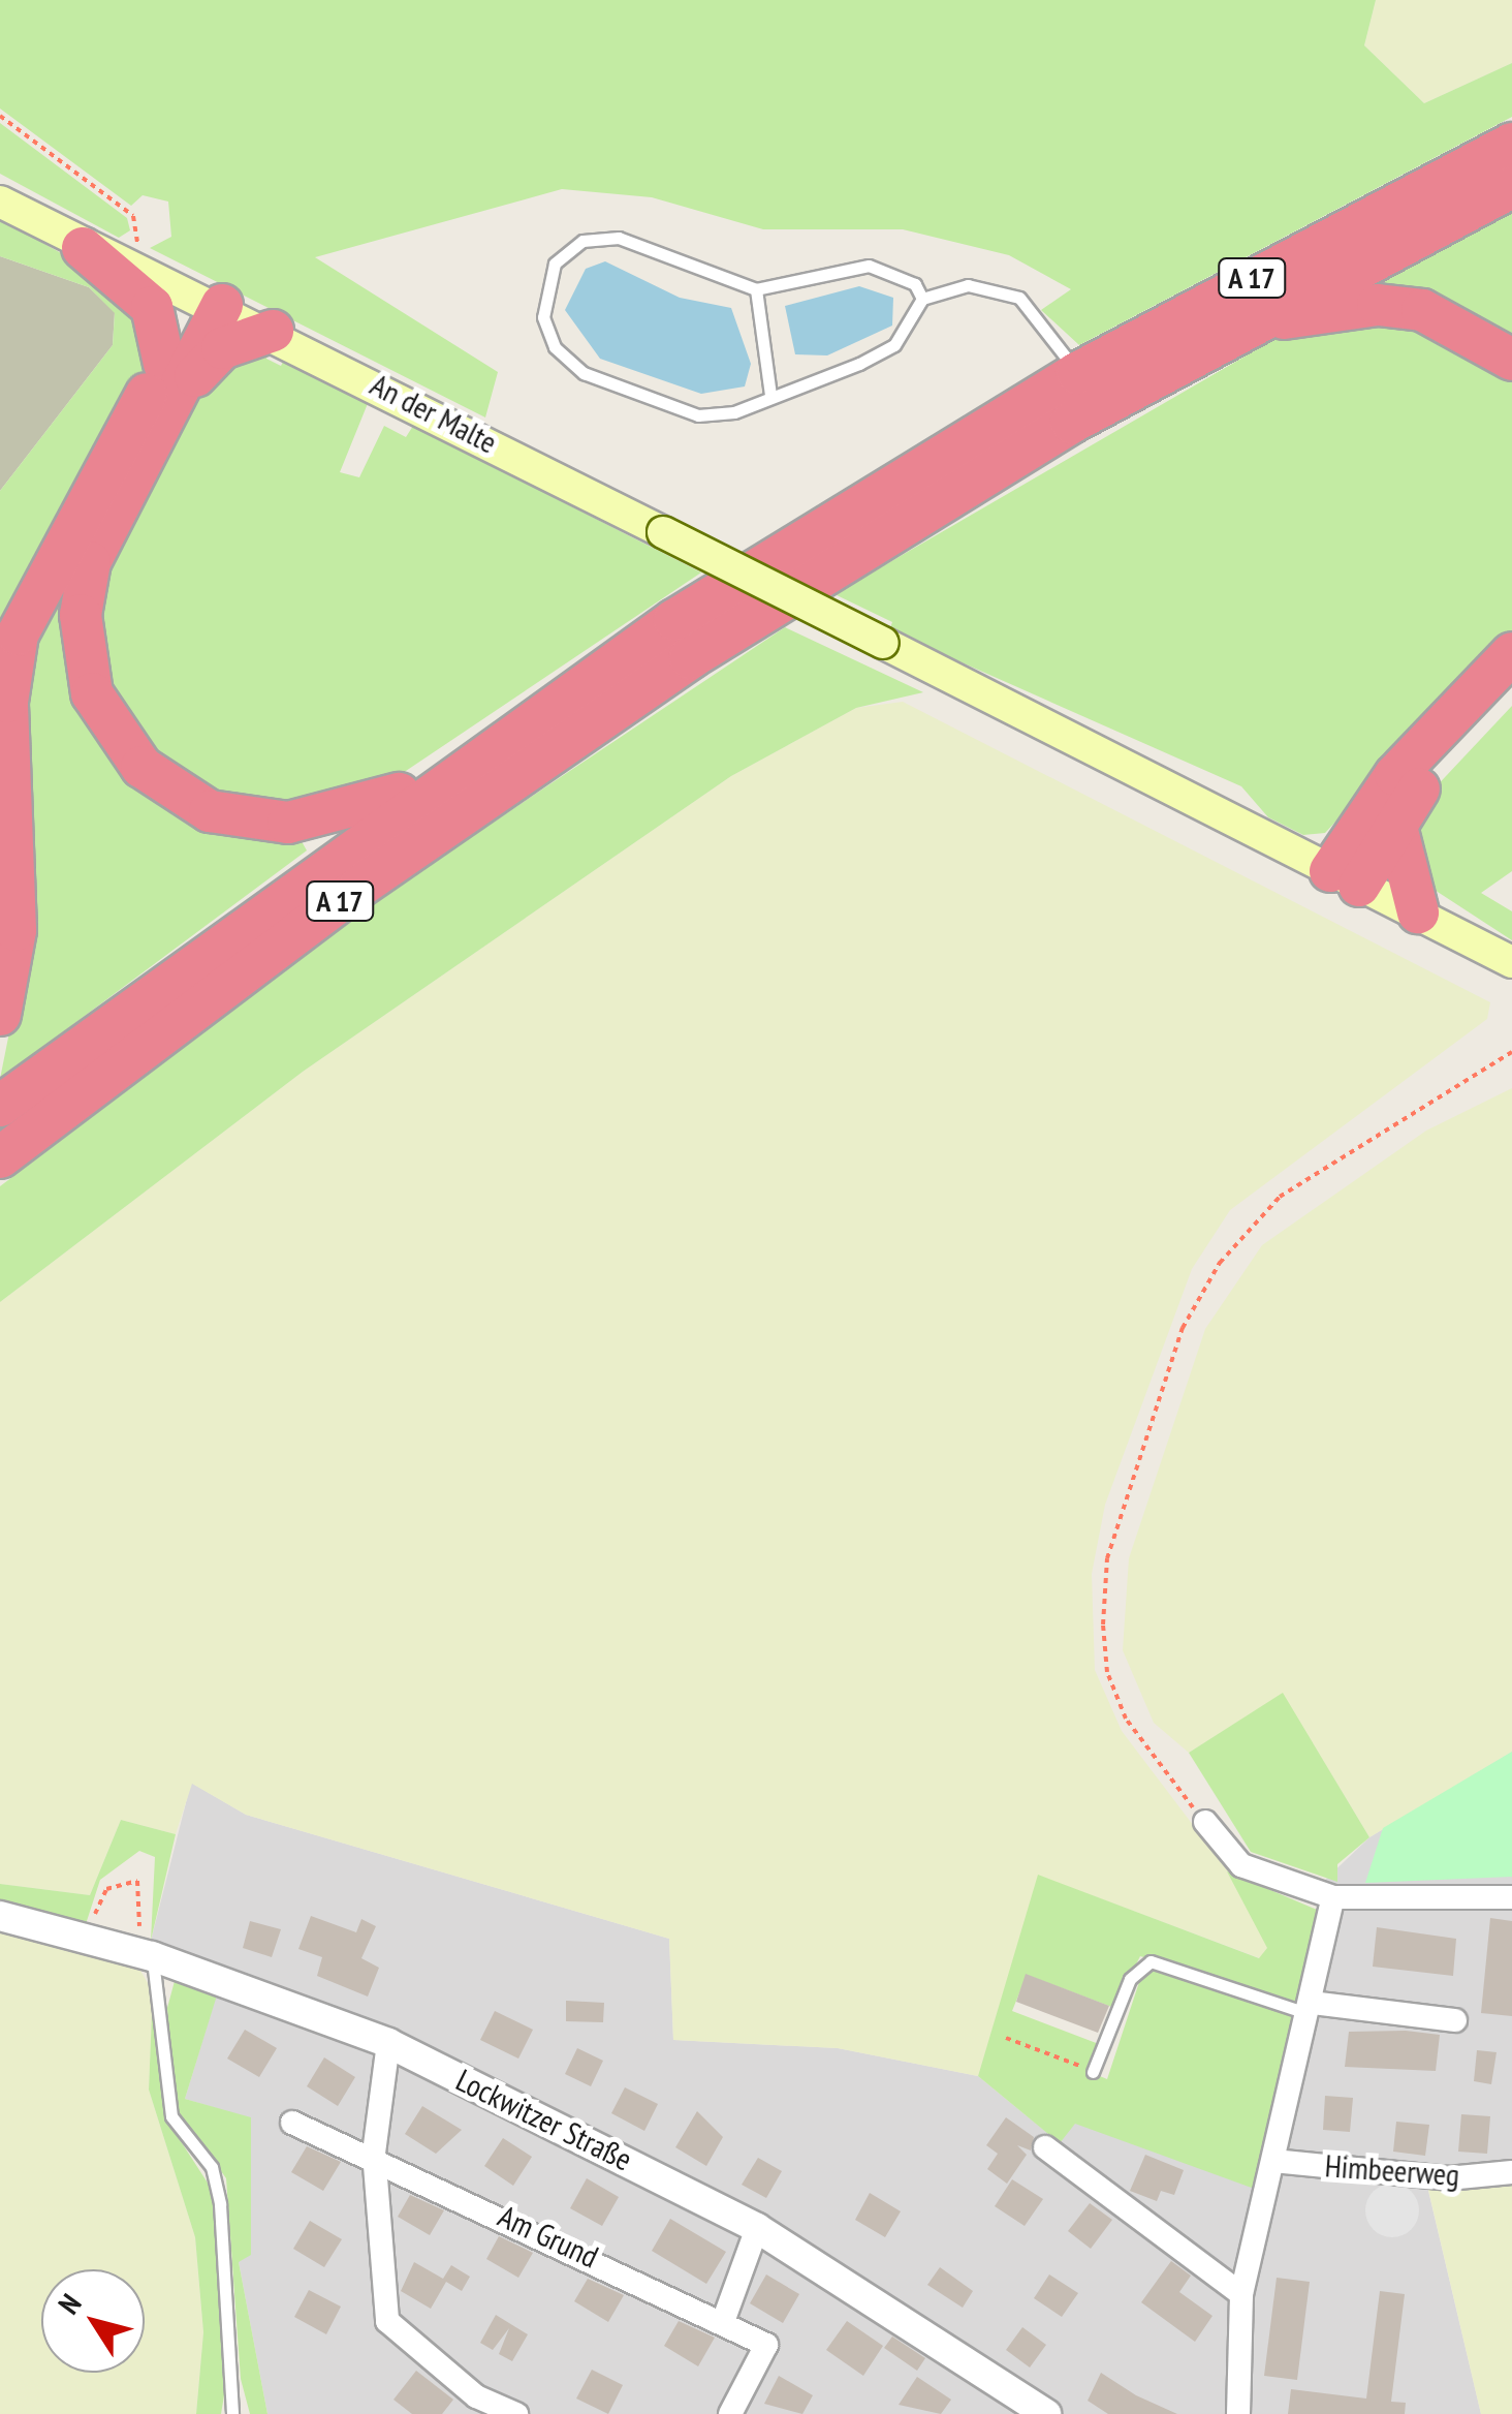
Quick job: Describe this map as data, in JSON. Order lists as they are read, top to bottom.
{
  "streets": {
    "highway": ["A 17"],
    "main road": ["An der Malte"],
    "street": ["Lockwitzer Straße", "Himbeerweg", "Am Grund"]
  },
  "north": "top left"
}
